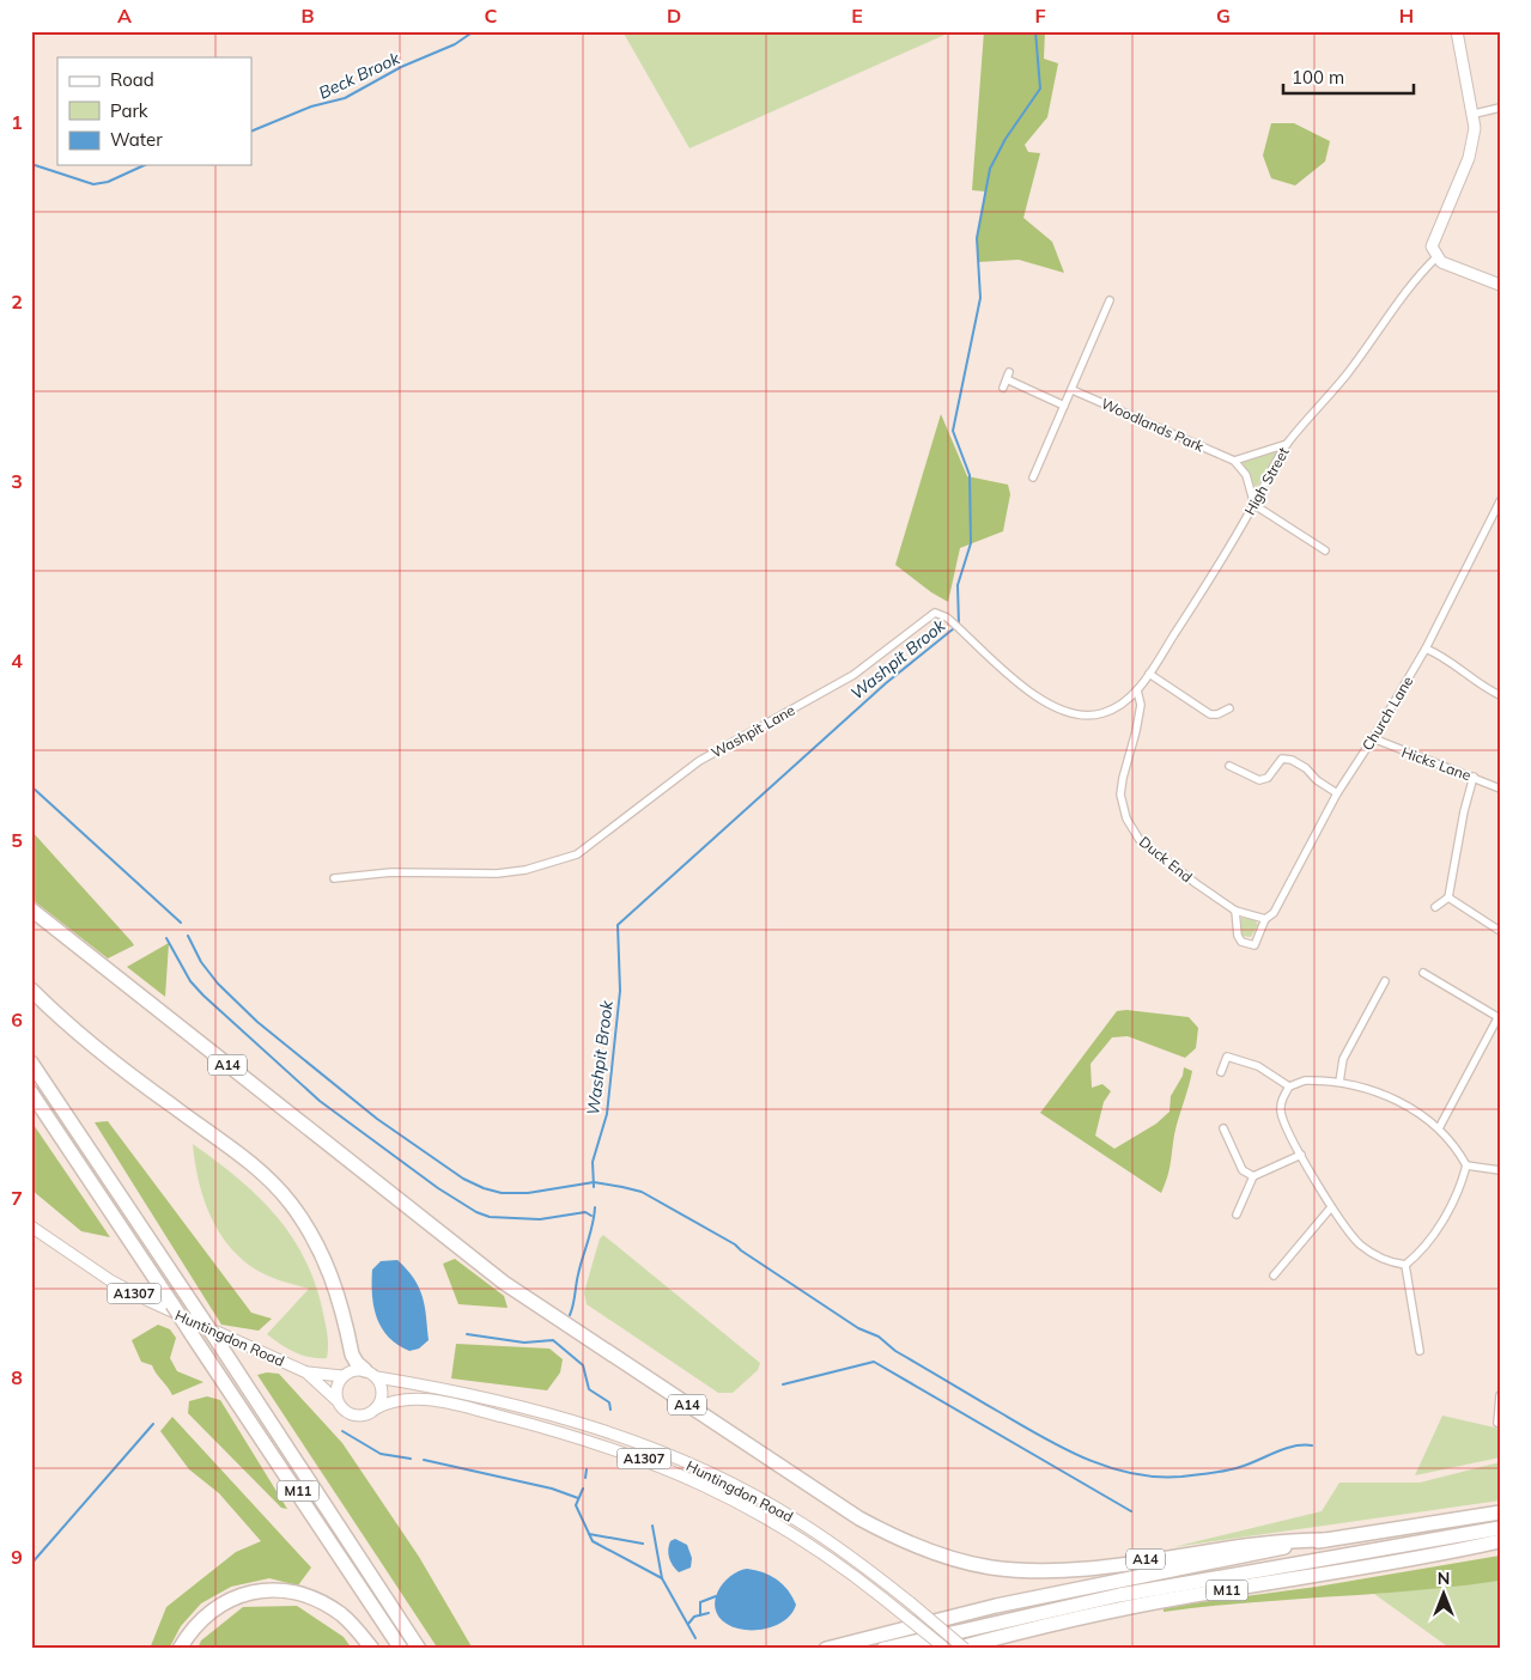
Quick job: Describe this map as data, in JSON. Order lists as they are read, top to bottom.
{
  "streets": {
    "highway": ["A14", "M11"],
    "main road": ["A1307", "Huntingdon Road"],
    "street": [
      "Woodlands Park",
      "High Street",
      "Church Lane",
      "Washpit Lane",
      "Hicks Lane",
      "Duck End"
    ]
  },
  "crossings": [
    ["High Street", "Washpit Lane"],
    ["High Street", "Duck End"],
    ["Church Lane", "Hicks Lane"],
    ["Church Lane", "Duck End"],
    ["Washpit Lane", "Duck End"]
  ],
  "water": ["Beck Brook", "Washpit Brook"],
  "legend": ["Road", "Park", "Water"],
  "scale_bar": "100 m",
  "north": "top",
  "grid": {
    "columns": [
      "A",
      "B",
      "C",
      "D",
      "E",
      "F",
      "G",
      "H"
    ],
    "rows": [
      "1",
      "2",
      "3",
      "4",
      "5",
      "6",
      "7",
      "8",
      "9"
    ]
  }
}
